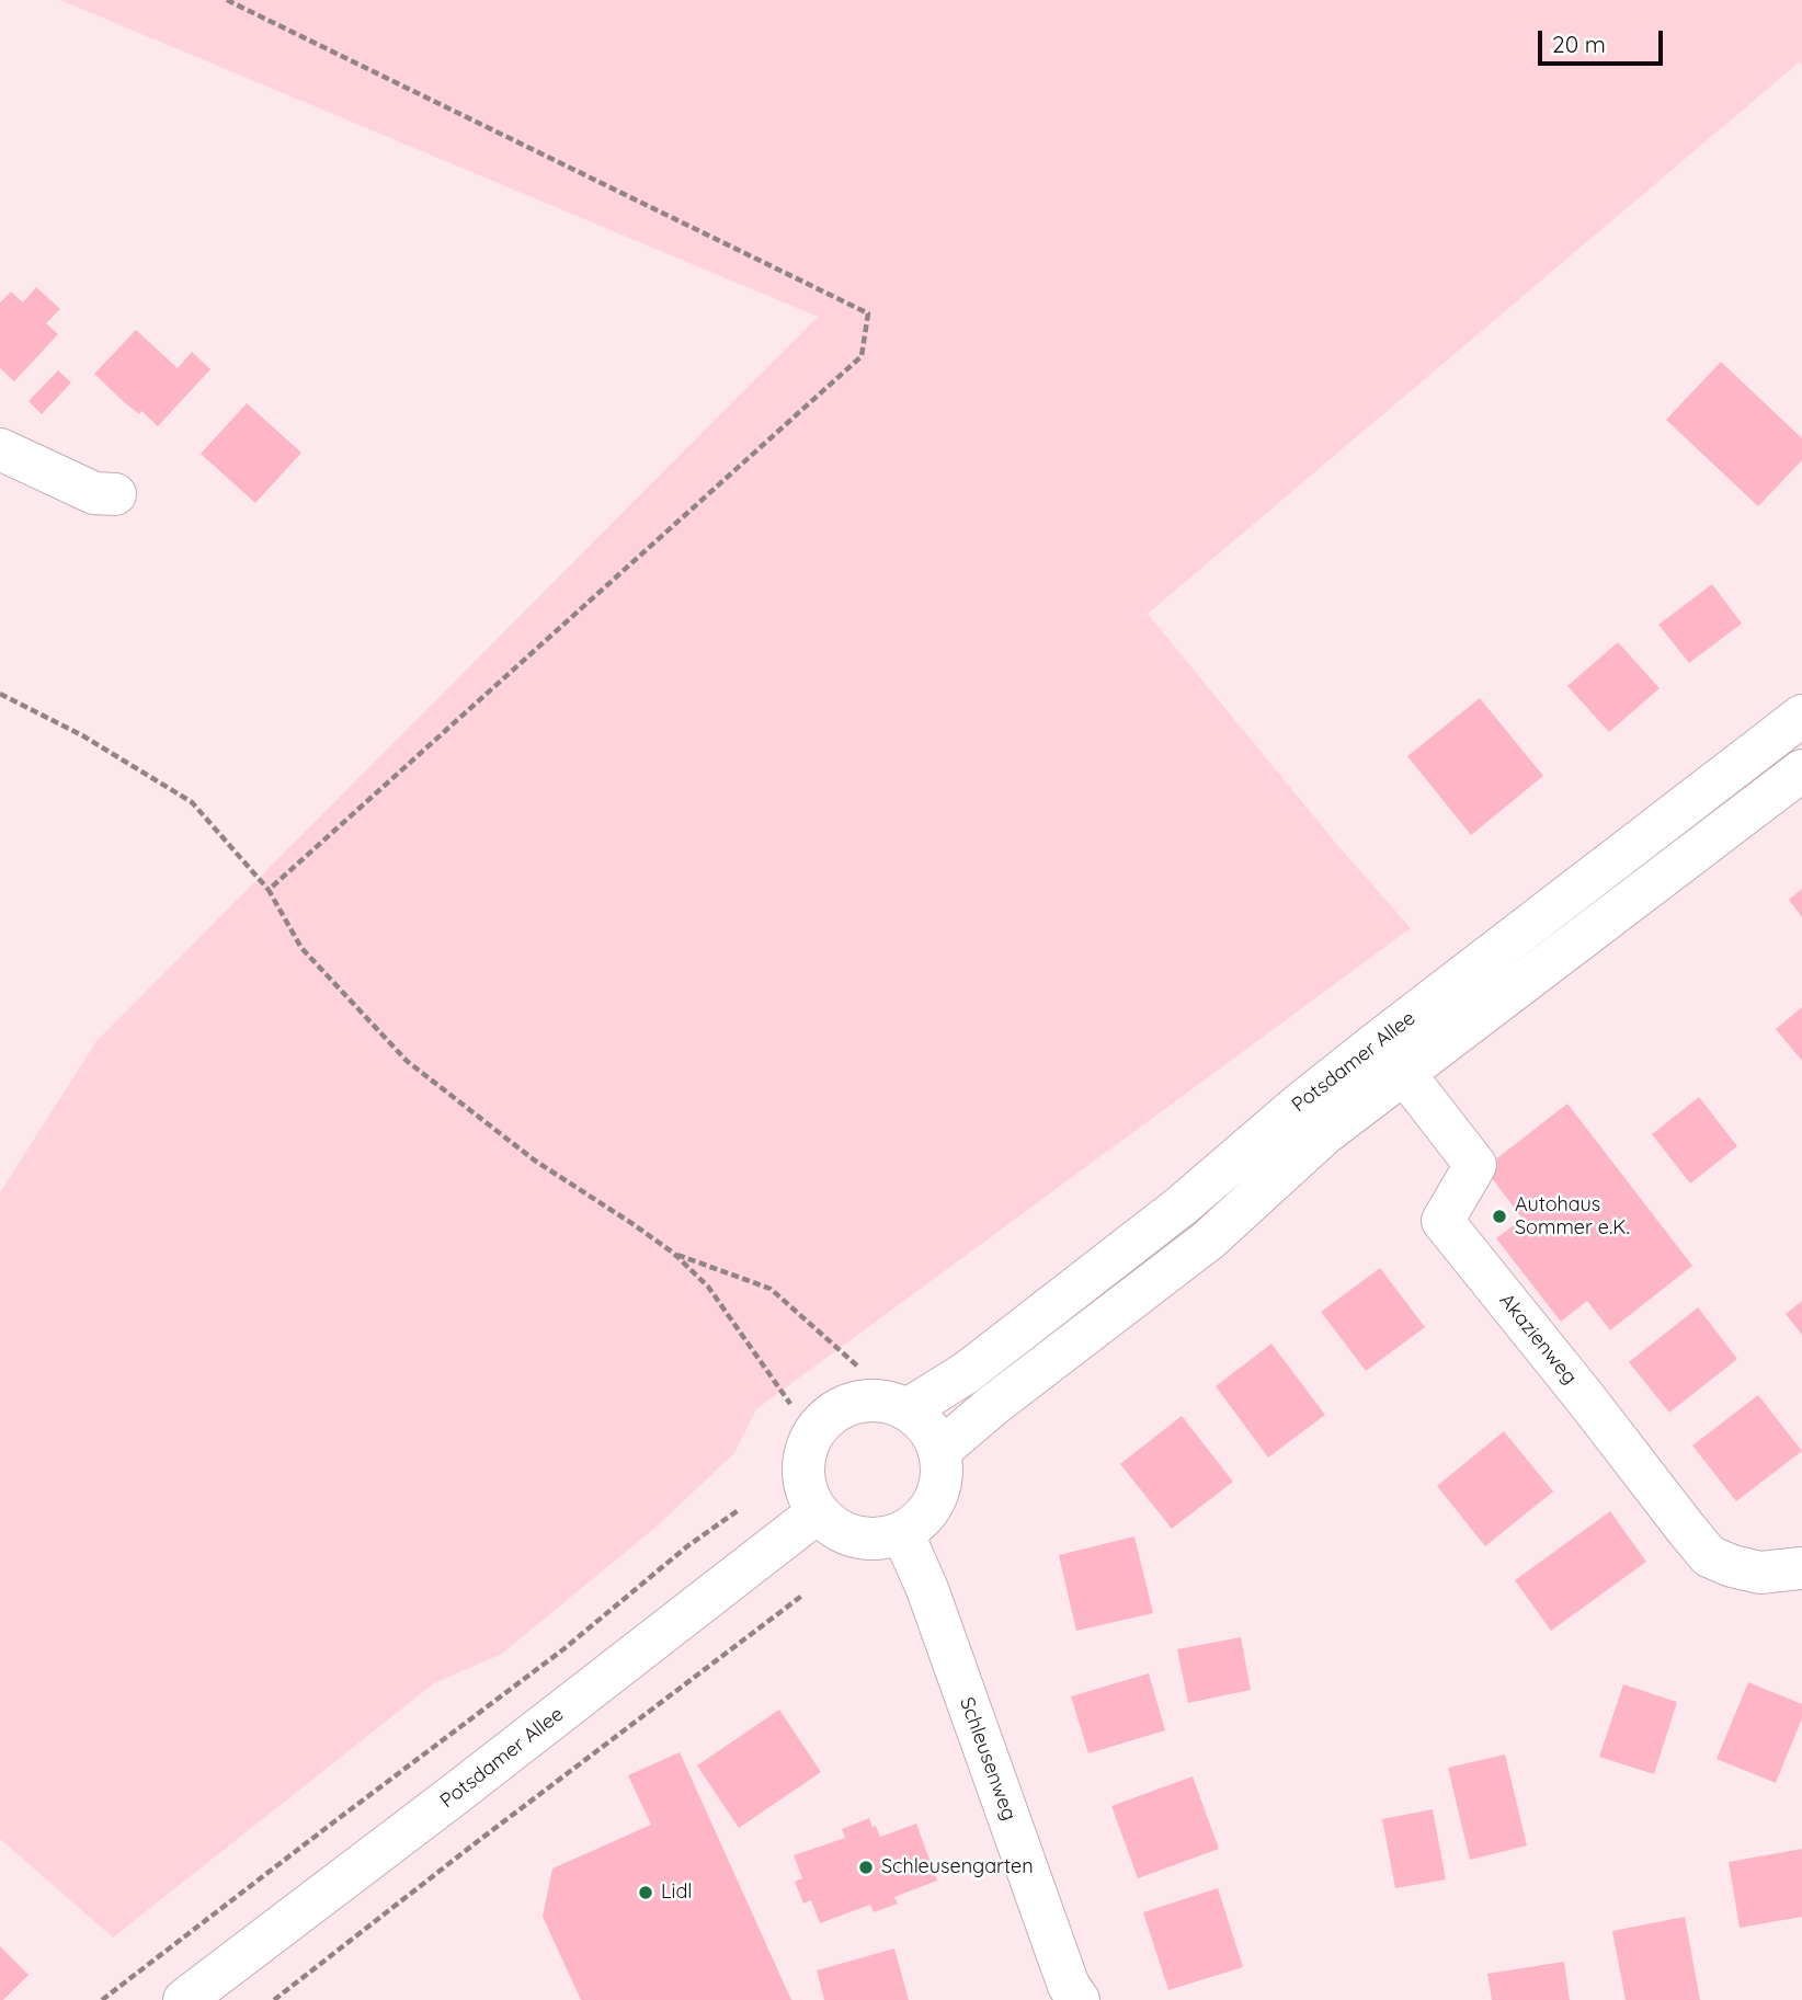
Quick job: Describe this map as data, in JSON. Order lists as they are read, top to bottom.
{
  "streets": {
    "street": ["Potsdamer Allee", "Akazienweg", "Schleusenweg"]
  },
  "crossings": [
    ["Potsdamer Allee", "Akazienweg"],
    ["Potsdamer Allee", "Schleusenweg"]
  ],
  "places": ["Autohaus Sommer e.K.", "Schleusengarten", "Lidl"],
  "scale_bar": "20 m"
}
